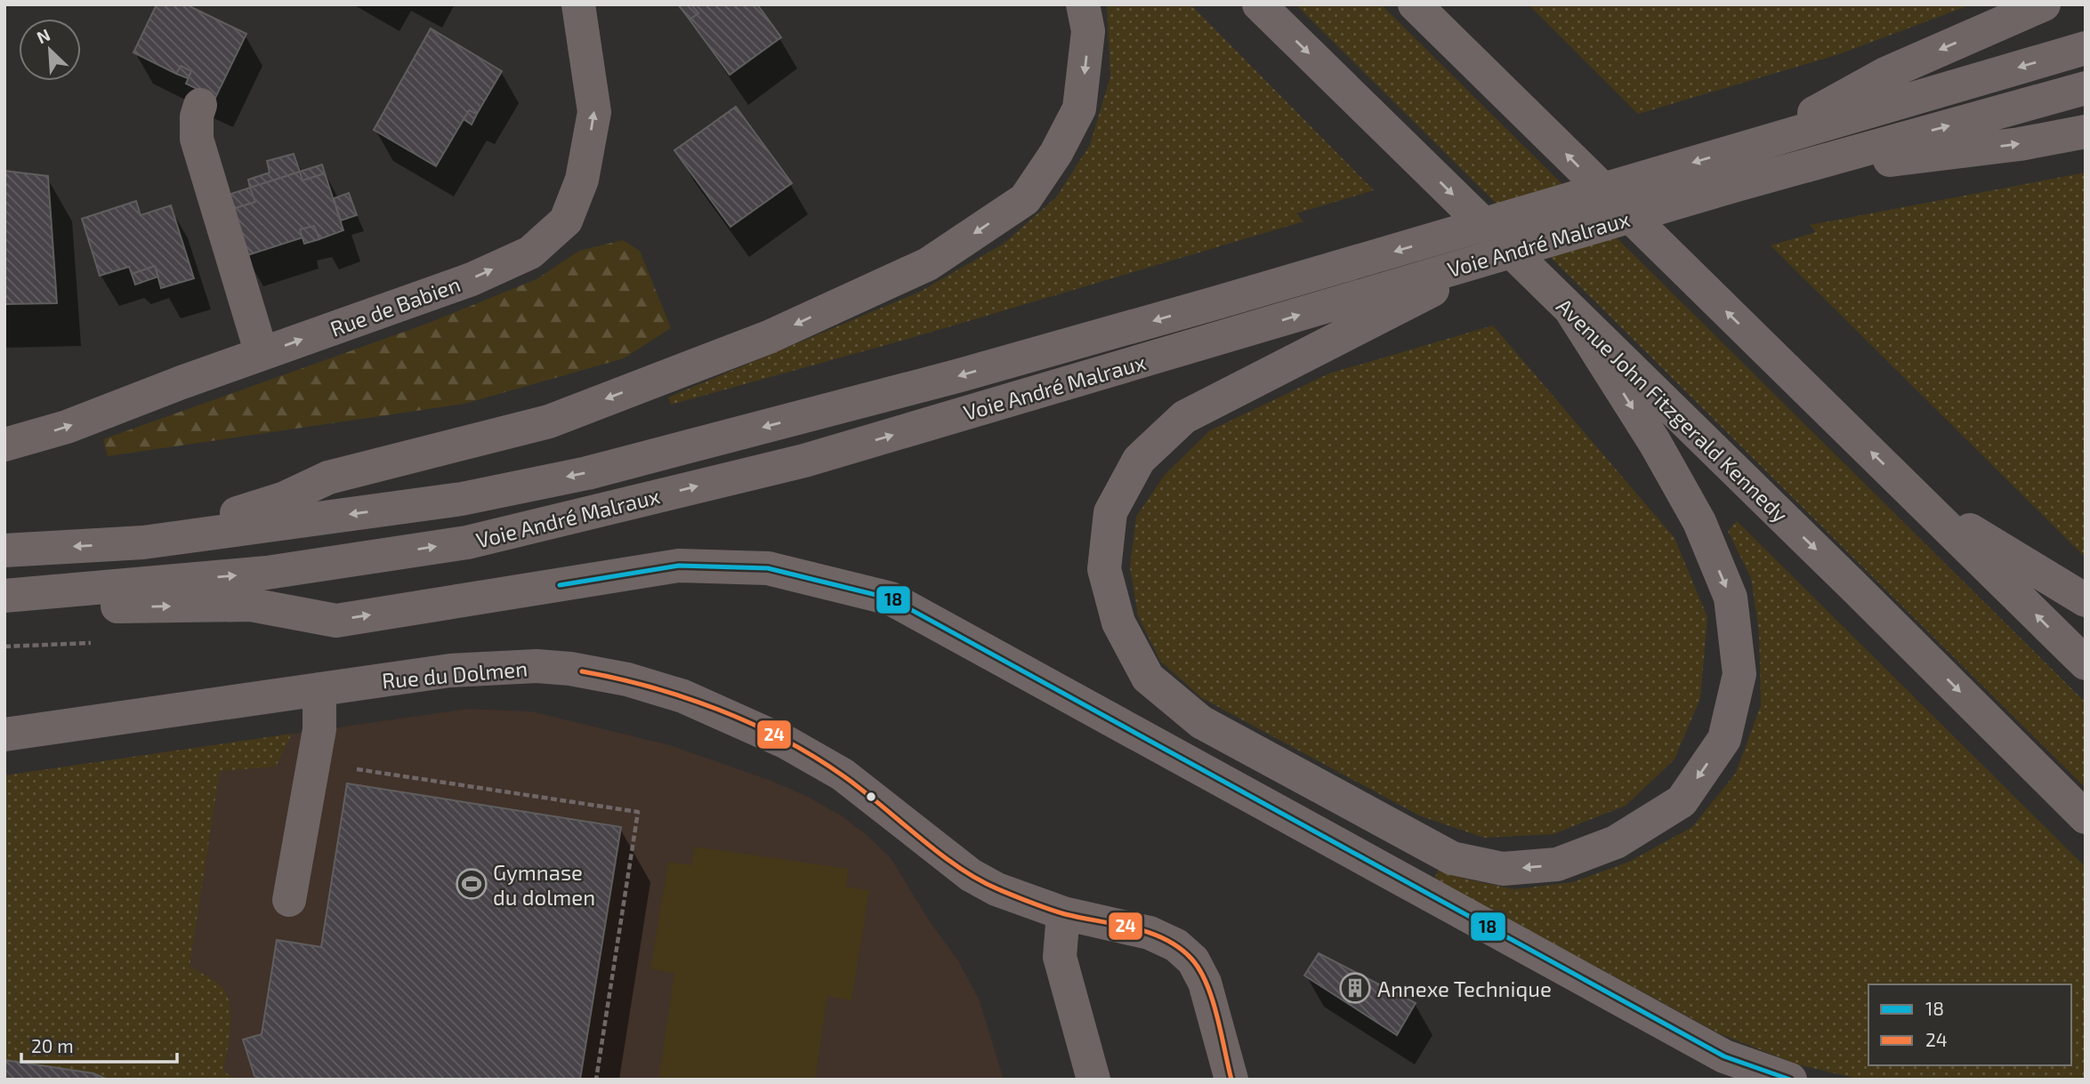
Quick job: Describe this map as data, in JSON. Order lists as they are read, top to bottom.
{
  "streets": {
    "main road": ["Voie André Malraux", "Avenue John Fitzgerald Kennedy"],
    "street": ["Rue de Babien", "Rue du Dolmen"]
  },
  "one_way": ["Rue de Babien"],
  "places": {
    "sports": ["Gymnase du dolmen"],
    "building": ["Annexe Technique"]
  },
  "lines": ["transit line 18", "transit line 24"],
  "legend": ["18", "24"],
  "scale_bar": "20 m",
  "north": "top left"
}
